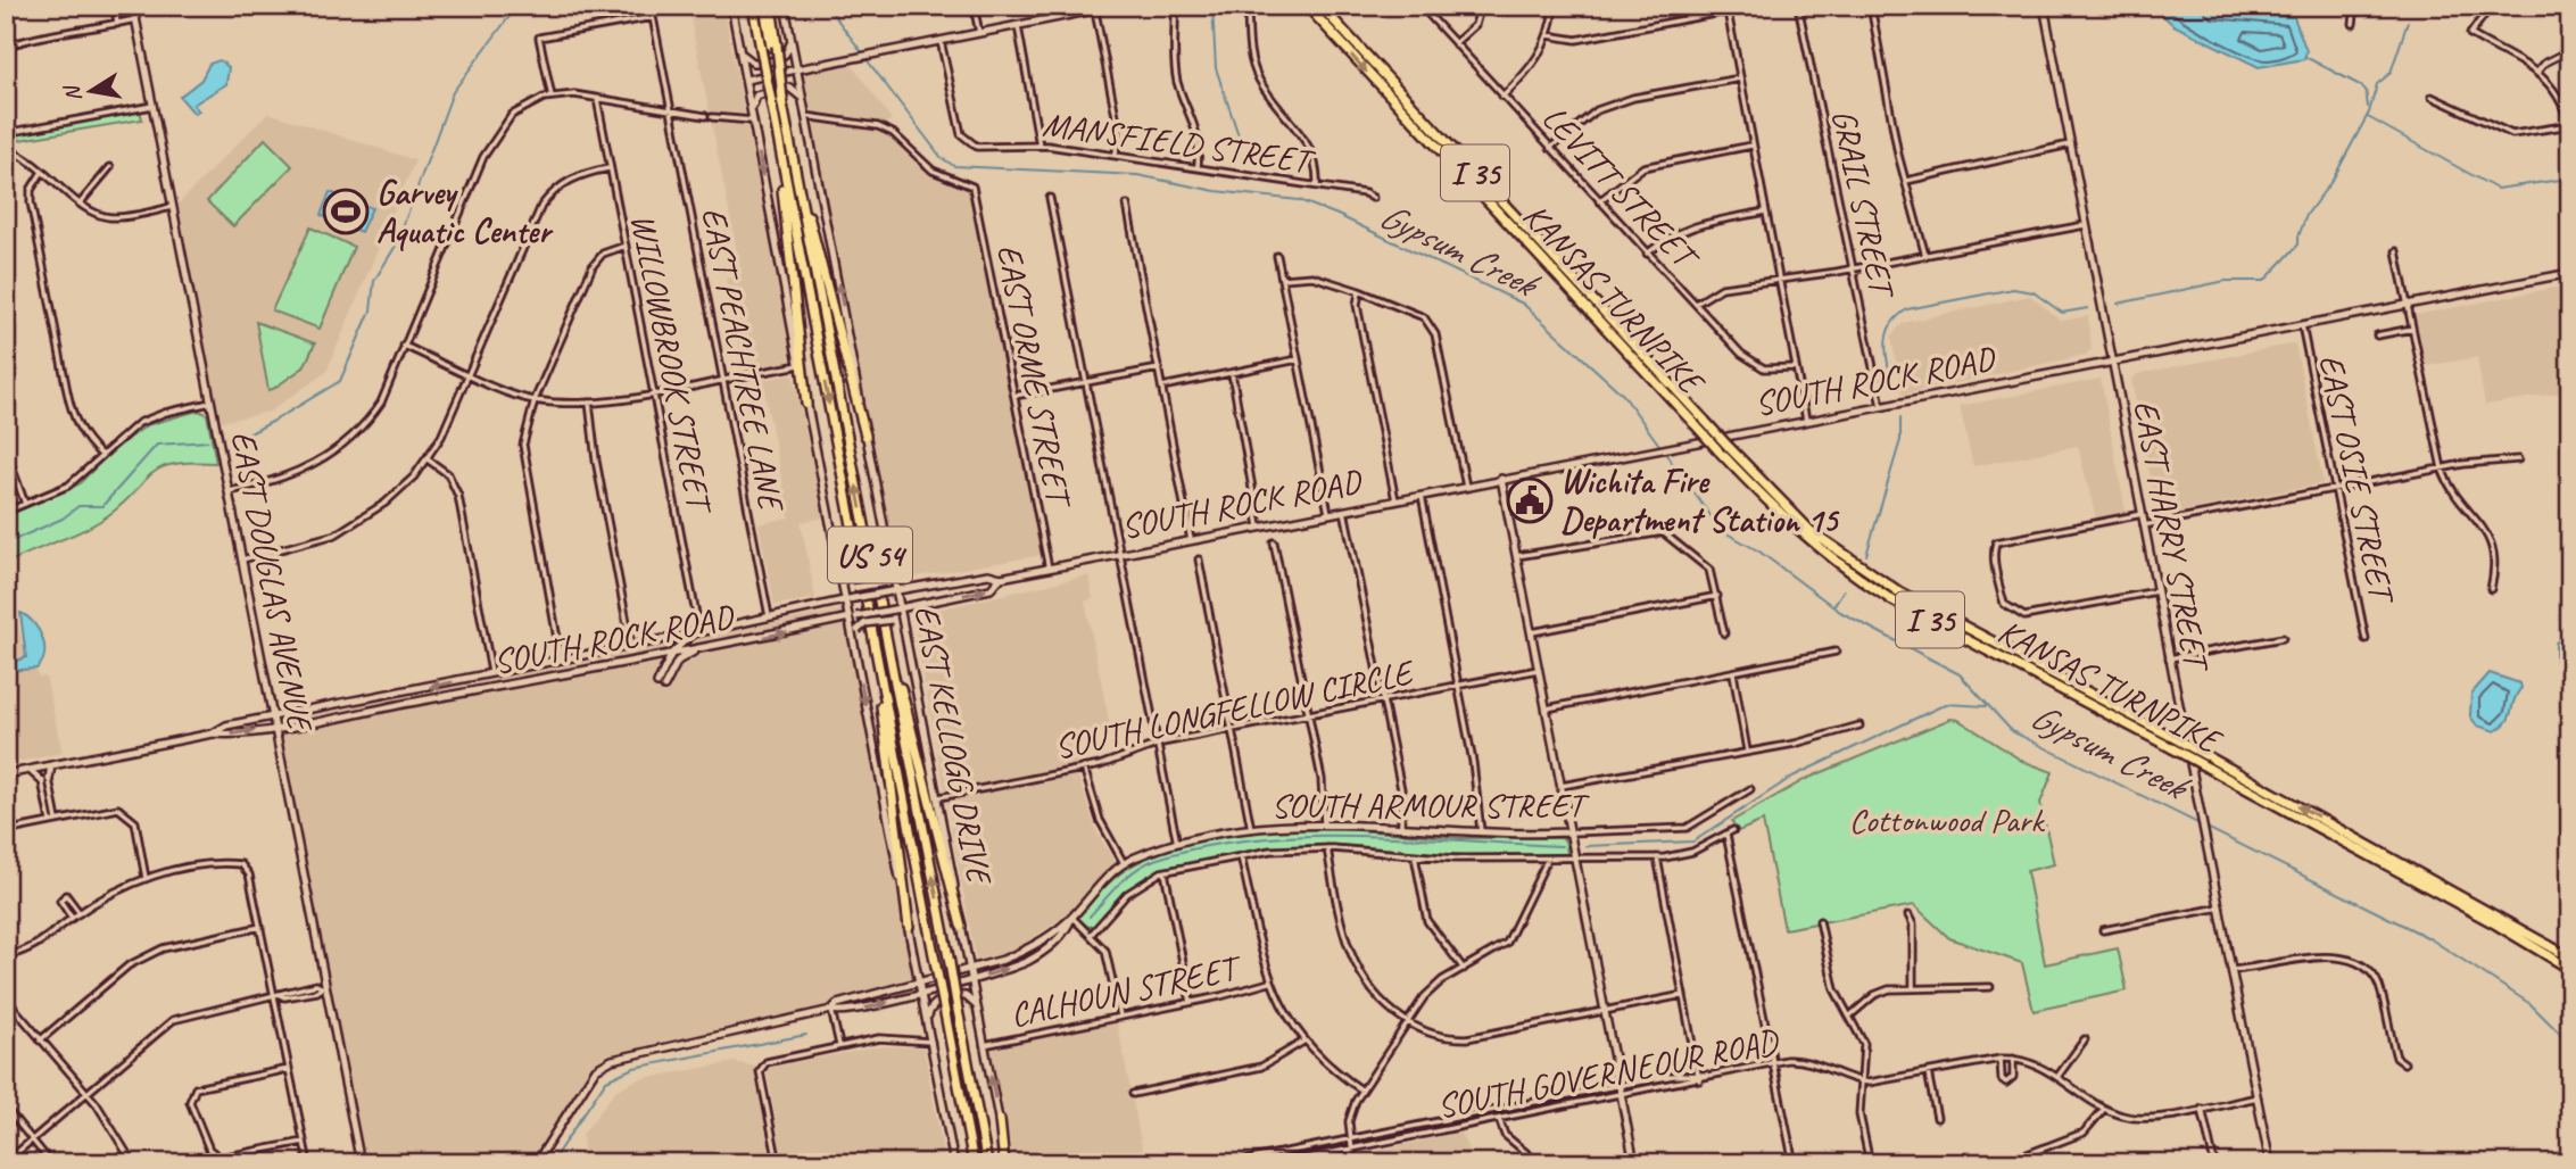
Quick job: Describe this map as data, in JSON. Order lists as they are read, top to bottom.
{
  "streets": {
    "highway": ["I 35", "KANSAS TURNPIKE", "US 54"],
    "main road": [
      "SOUTH ROCK ROAD",
      "EAST HARRY STREET",
      "EAST DOUGLAS AVENUE",
      "EAST KELLOGG DRIVE",
      "SOUTH ARMOUR STREET"
    ],
    "street": [
      "MANSFIELD STREET",
      "LEVITT STREET",
      "GRAIL STREET",
      "EAST PEACHTREE LANE",
      "WILLOWBROOK STREET",
      "EAST ORME STREET",
      "EAST OSIE STREET",
      "SOUTH LONGFELLOW CIRCLE",
      "CALHOUN STREET",
      "SOUTH GOVERNEOUR ROAD"
    ]
  },
  "crossings": [
    ["GRAIL STREET", "SOUTH ROCK ROAD"],
    ["EAST PEACHTREE LANE", "SOUTH ROCK ROAD"],
    ["WILLOWBROOK STREET", "SOUTH ROCK ROAD"],
    ["EAST ORME STREET", "SOUTH ROCK ROAD"],
    ["EAST ORME STREET", "EAST KELLOGG DRIVE"],
    ["SOUTH ROCK ROAD", "EAST OSIE STREET"],
    ["SOUTH ROCK ROAD", "EAST HARRY STREET"],
    ["SOUTH ROCK ROAD", "EAST DOUGLAS AVENUE"],
    ["SOUTH ROCK ROAD", "EAST KELLOGG DRIVE"],
    ["EAST HARRY STREET", "SOUTH GOVERNEOUR ROAD"],
    ["SOUTH LONGFELLOW CIRCLE", "EAST KELLOGG DRIVE"],
    ["EAST KELLOGG DRIVE", "SOUTH ARMOUR STREET"],
    ["EAST KELLOGG DRIVE", "CALHOUN STREET"]
  ],
  "water": ["Gypsum Creek"],
  "parks": ["Cottonwood Park"],
  "places": {
    "sports": ["Garvey Aquatic Center"],
    "public building": ["Wichita Fire Department Station 15"]
  },
  "north": "left"
}
